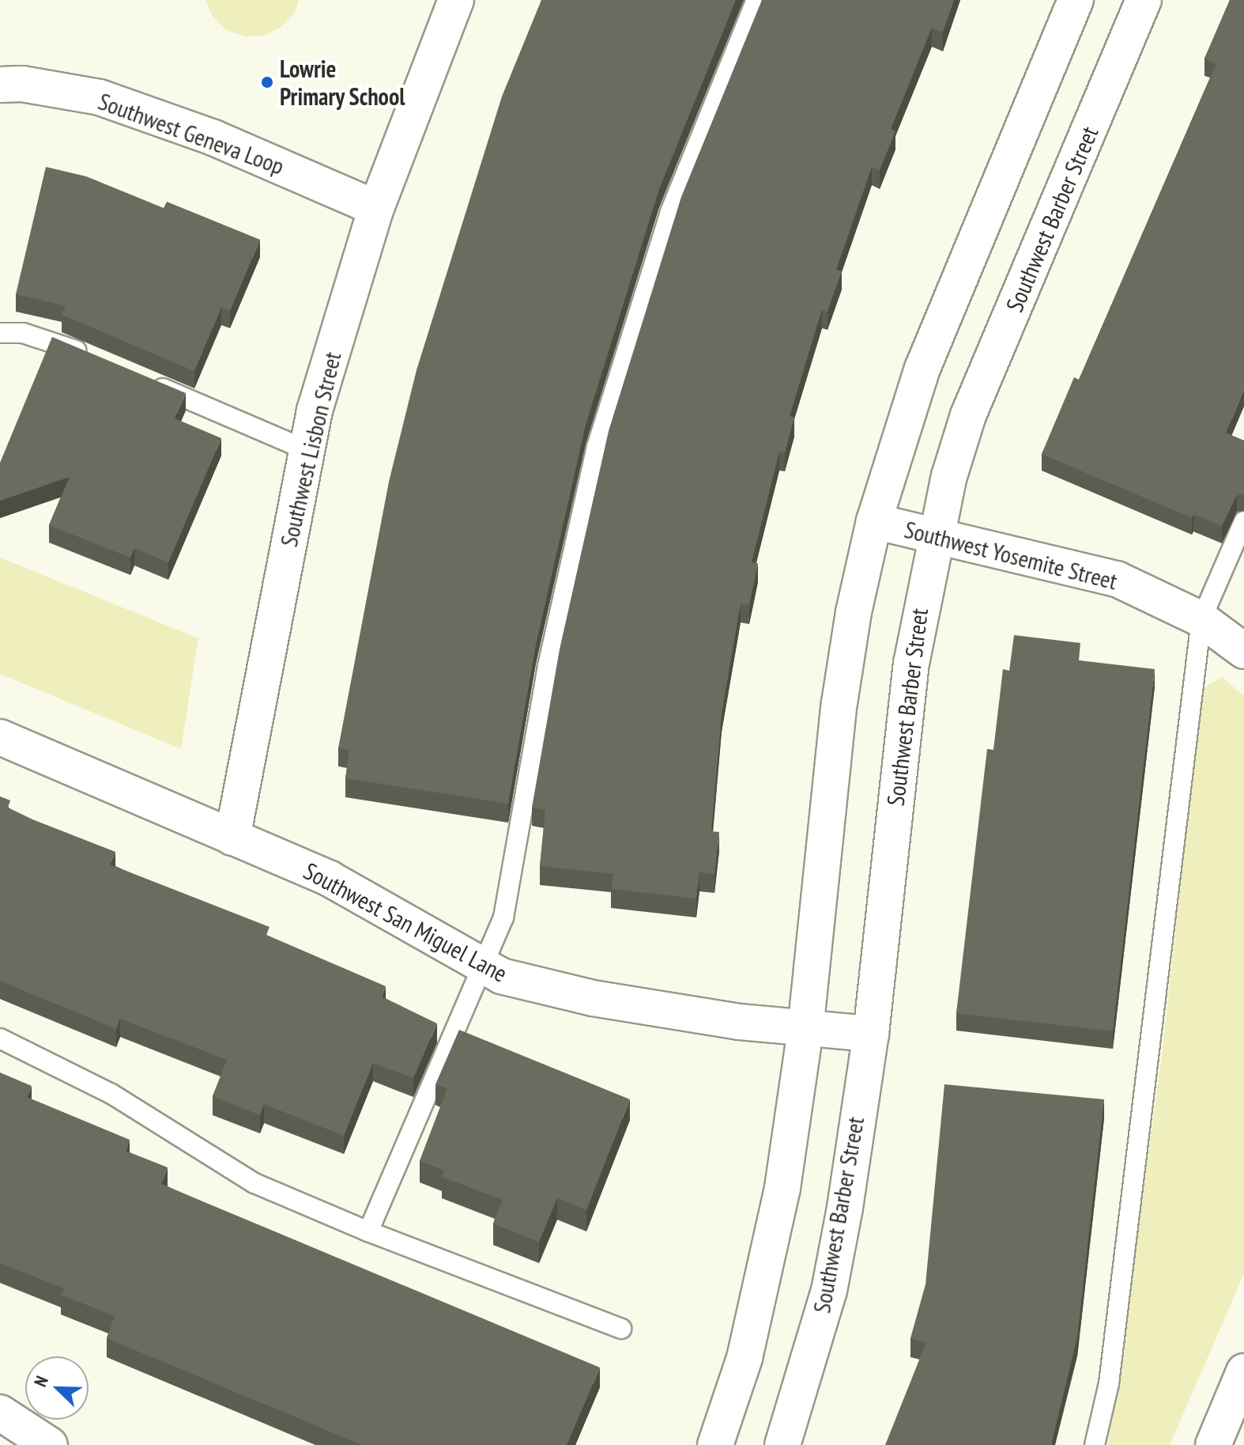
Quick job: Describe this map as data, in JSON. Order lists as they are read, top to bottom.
{
  "streets": {
    "street": [
      "Southwest Geneva Loop",
      "Southwest Barber Street",
      "Southwest Lisbon Street",
      "Southwest Yosemite Street",
      "Southwest San Miguel Lane"
    ]
  },
  "crossings": [
    ["Southwest Geneva Loop", "Southwest Lisbon Street"],
    ["Southwest Barber Street", "Southwest Yosemite Street"],
    ["Southwest Barber Street", "Southwest San Miguel Lane"],
    ["Southwest Lisbon Street", "Southwest San Miguel Lane"]
  ],
  "places": ["Lowrie Primary School"],
  "north": "top left"
}
